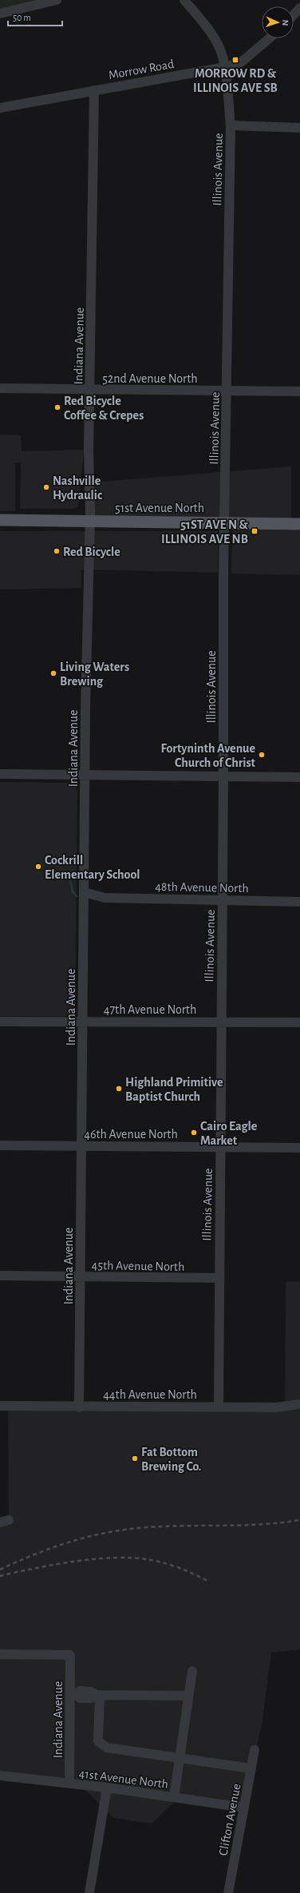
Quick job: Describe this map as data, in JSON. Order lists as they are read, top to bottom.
{
  "streets": {
    "main road": ["51st Avenue North"],
    "street": [
      "Morrow Road",
      "Illinois Avenue",
      "Indiana Avenue",
      "52nd Avenue North",
      "48th Avenue North",
      "47th Avenue North",
      "46th Avenue North",
      "45th Avenue North",
      "44th Avenue North",
      "41st Avenue North",
      "Clifton Avenue"
    ]
  },
  "crossings": [
    ["Morrow Road", "Illinois Avenue"],
    ["Morrow Road", "Indiana Avenue"],
    ["Illinois Avenue", "52nd Avenue North"],
    ["Illinois Avenue", "51st Avenue North"],
    ["Illinois Avenue", "48th Avenue North"],
    ["Illinois Avenue", "47th Avenue North"],
    ["Illinois Avenue", "46th Avenue North"],
    ["Illinois Avenue", "45th Avenue North"],
    ["Illinois Avenue", "44th Avenue North"],
    ["Indiana Avenue", "52nd Avenue North"],
    ["Indiana Avenue", "51st Avenue North"],
    ["Indiana Avenue", "48th Avenue North"],
    ["Indiana Avenue", "47th Avenue North"],
    ["Indiana Avenue", "46th Avenue North"],
    ["Indiana Avenue", "45th Avenue North"],
    ["Indiana Avenue", "44th Avenue North"],
    ["Indiana Avenue", "41st Avenue North"],
    ["41st Avenue North", "Clifton Avenue"]
  ],
  "places": {
    "transit": ["MORROW RD & ILLINOIS AVE SB", "51ST AVE N & ILLINOIS AVE NB"],
    "other": [
      "Red Bicycle Coffee & Crepes",
      "Nashville Hydraulic",
      "Red Bicycle",
      "Living Waters Brewing",
      "Fortyninth Avenue Church of Christ",
      "Cockrill Elementary School",
      "Highland Primitive Baptist Church",
      "Cairo Eagle Market",
      "Fat Bottom Brewing Co."
    ]
  },
  "scale_bar": "50 m",
  "north": "right"
}
